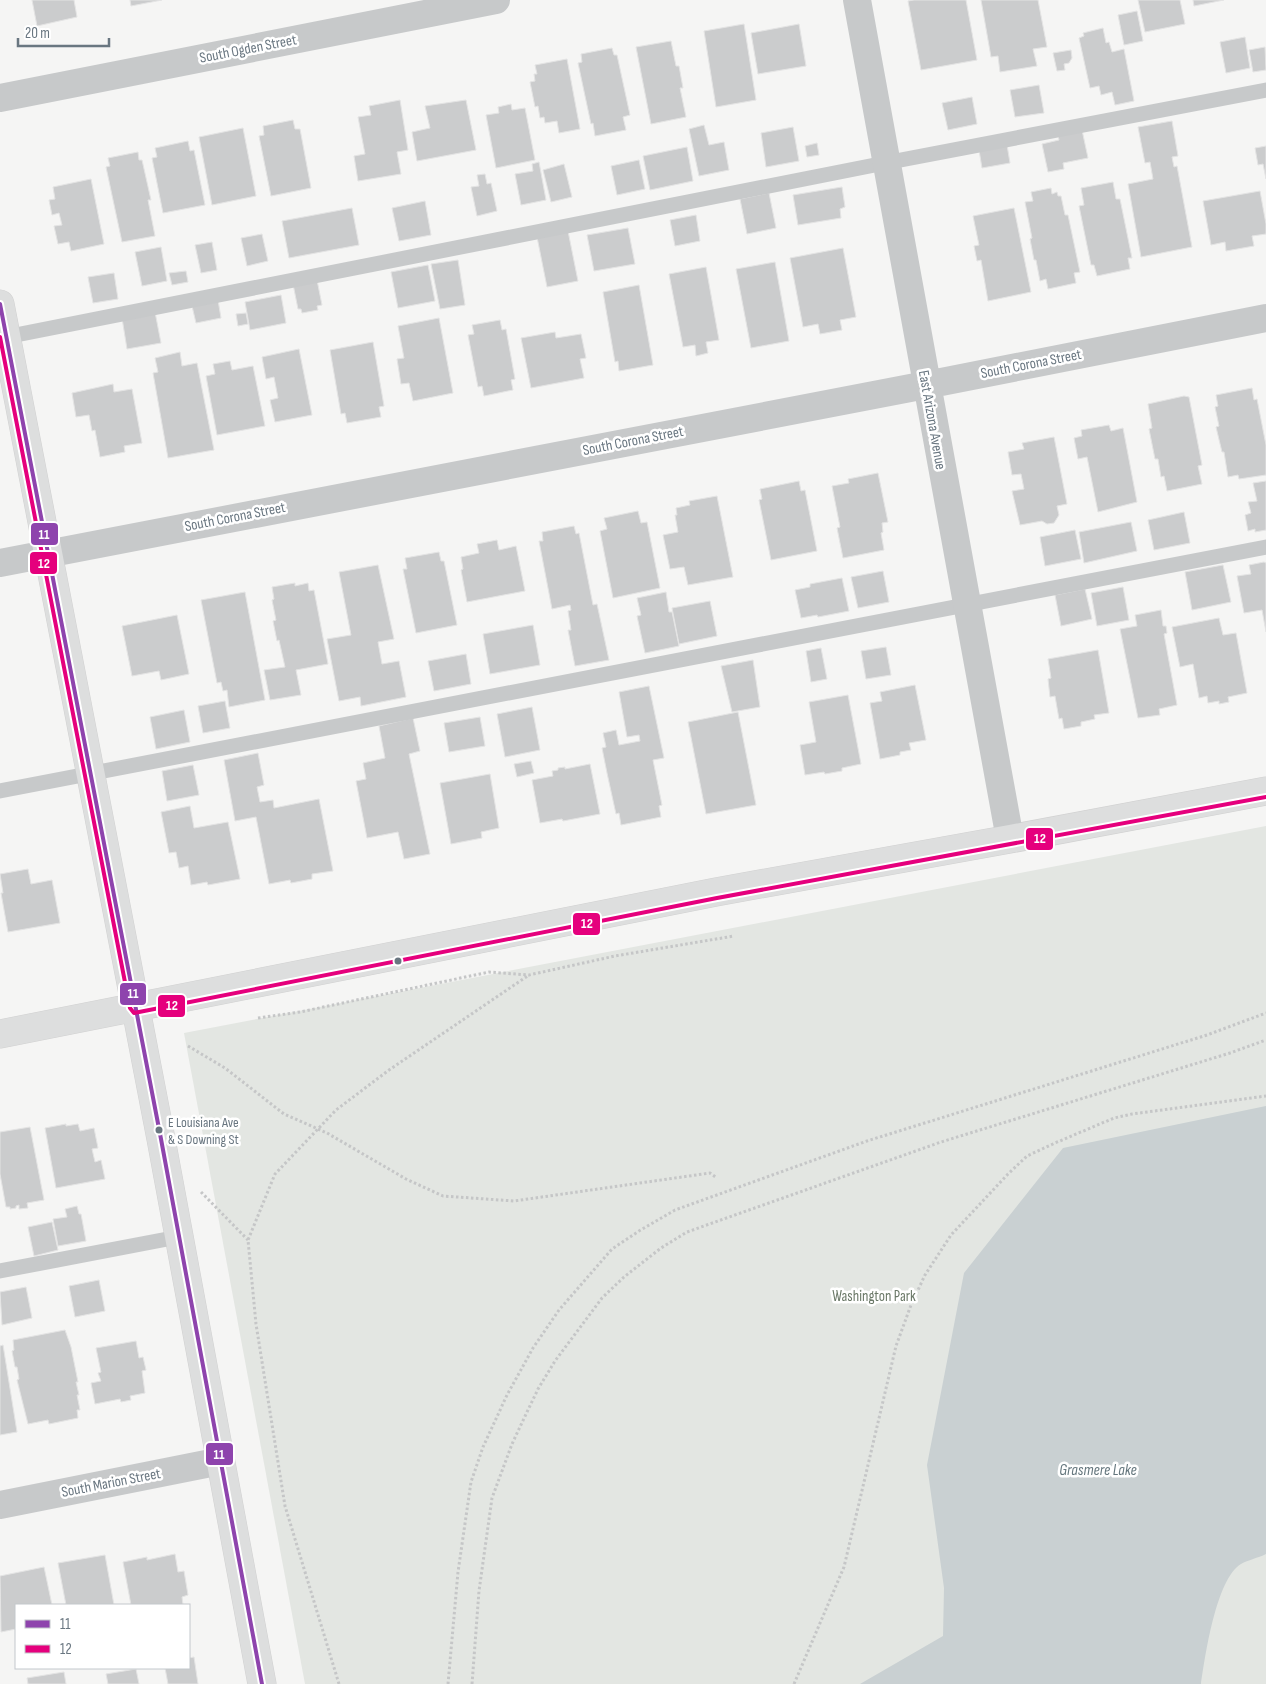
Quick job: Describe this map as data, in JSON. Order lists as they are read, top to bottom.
{
  "streets": {
    "street": [
      "South Ogden Street",
      "South Corona Street",
      "East Arizona Avenue",
      "South Marion Street"
    ]
  },
  "crossings": [
    ["South Corona Street", "East Arizona Avenue"]
  ],
  "water": ["Grasmere Lake"],
  "parks": ["Washington Park"],
  "places": ["E Louisiana Ave & S Downing St"],
  "lines": ["transit line 11", "transit line 12"],
  "legend": ["11", "12"],
  "scale_bar": "20 m"
}
